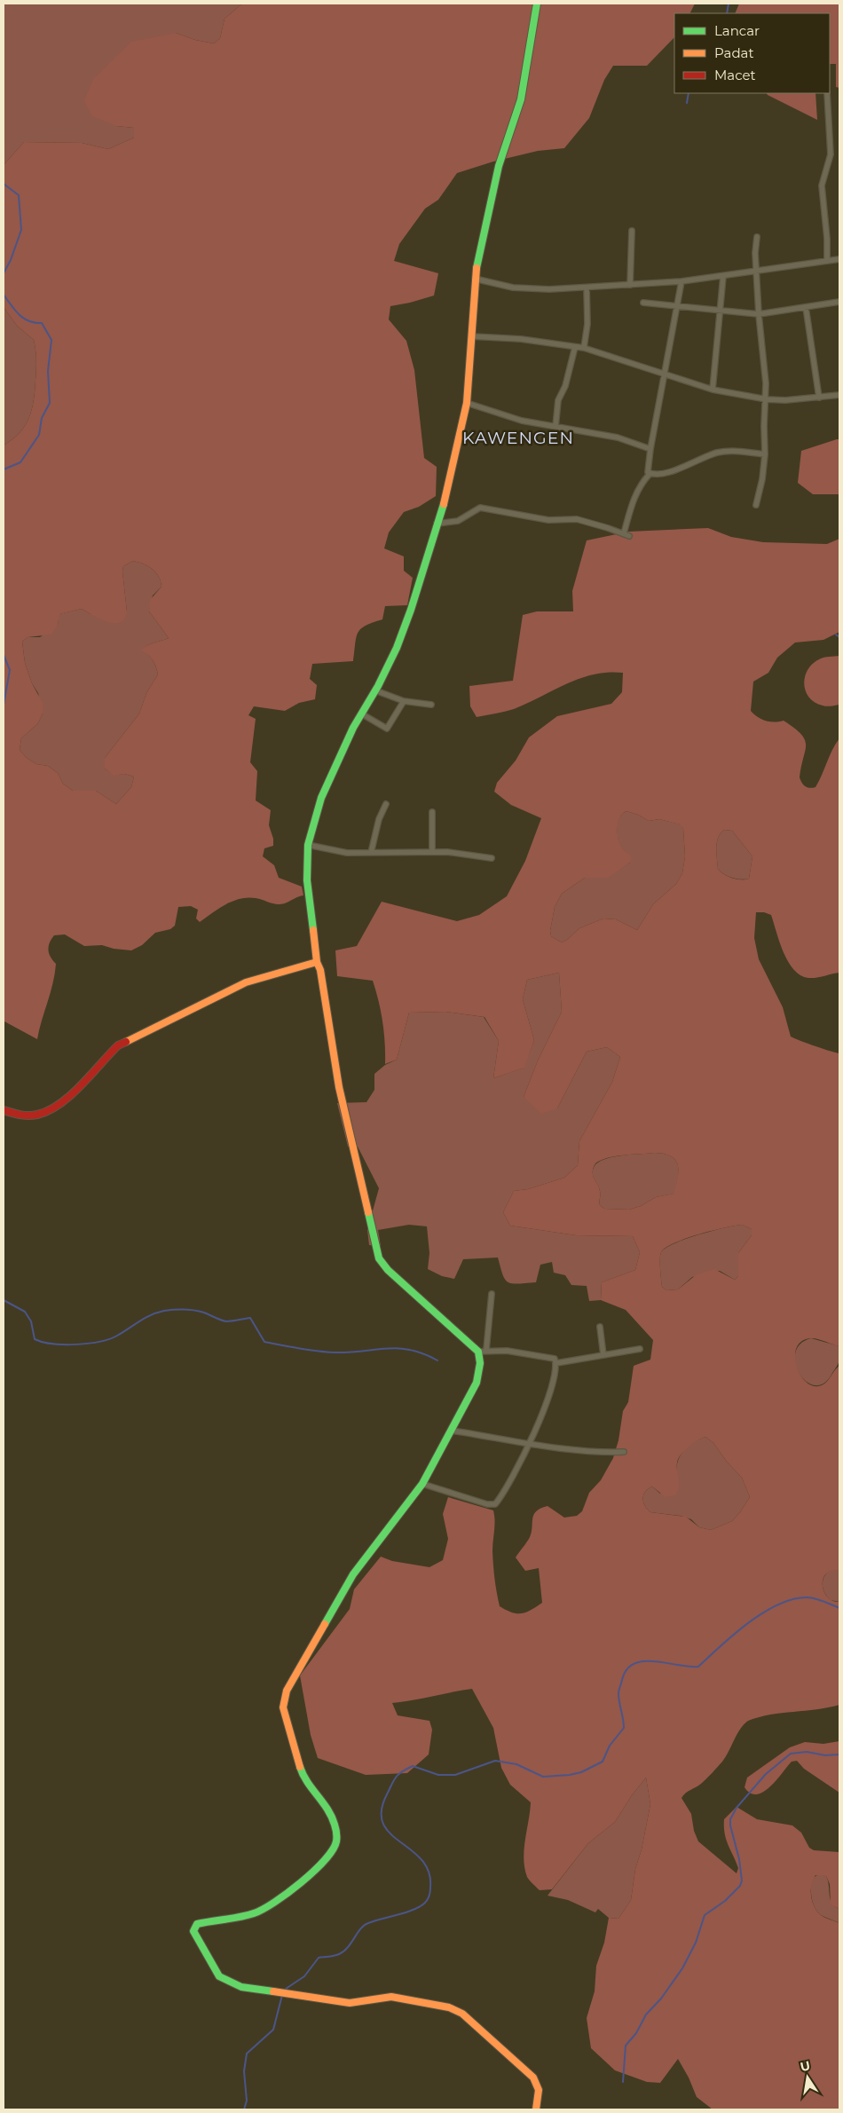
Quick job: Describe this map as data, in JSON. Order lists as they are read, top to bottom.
{
  "districts": ["KAWENGEN"],
  "legend": ["Lancar", "Padat", "Macet"],
  "north": "top"
}
